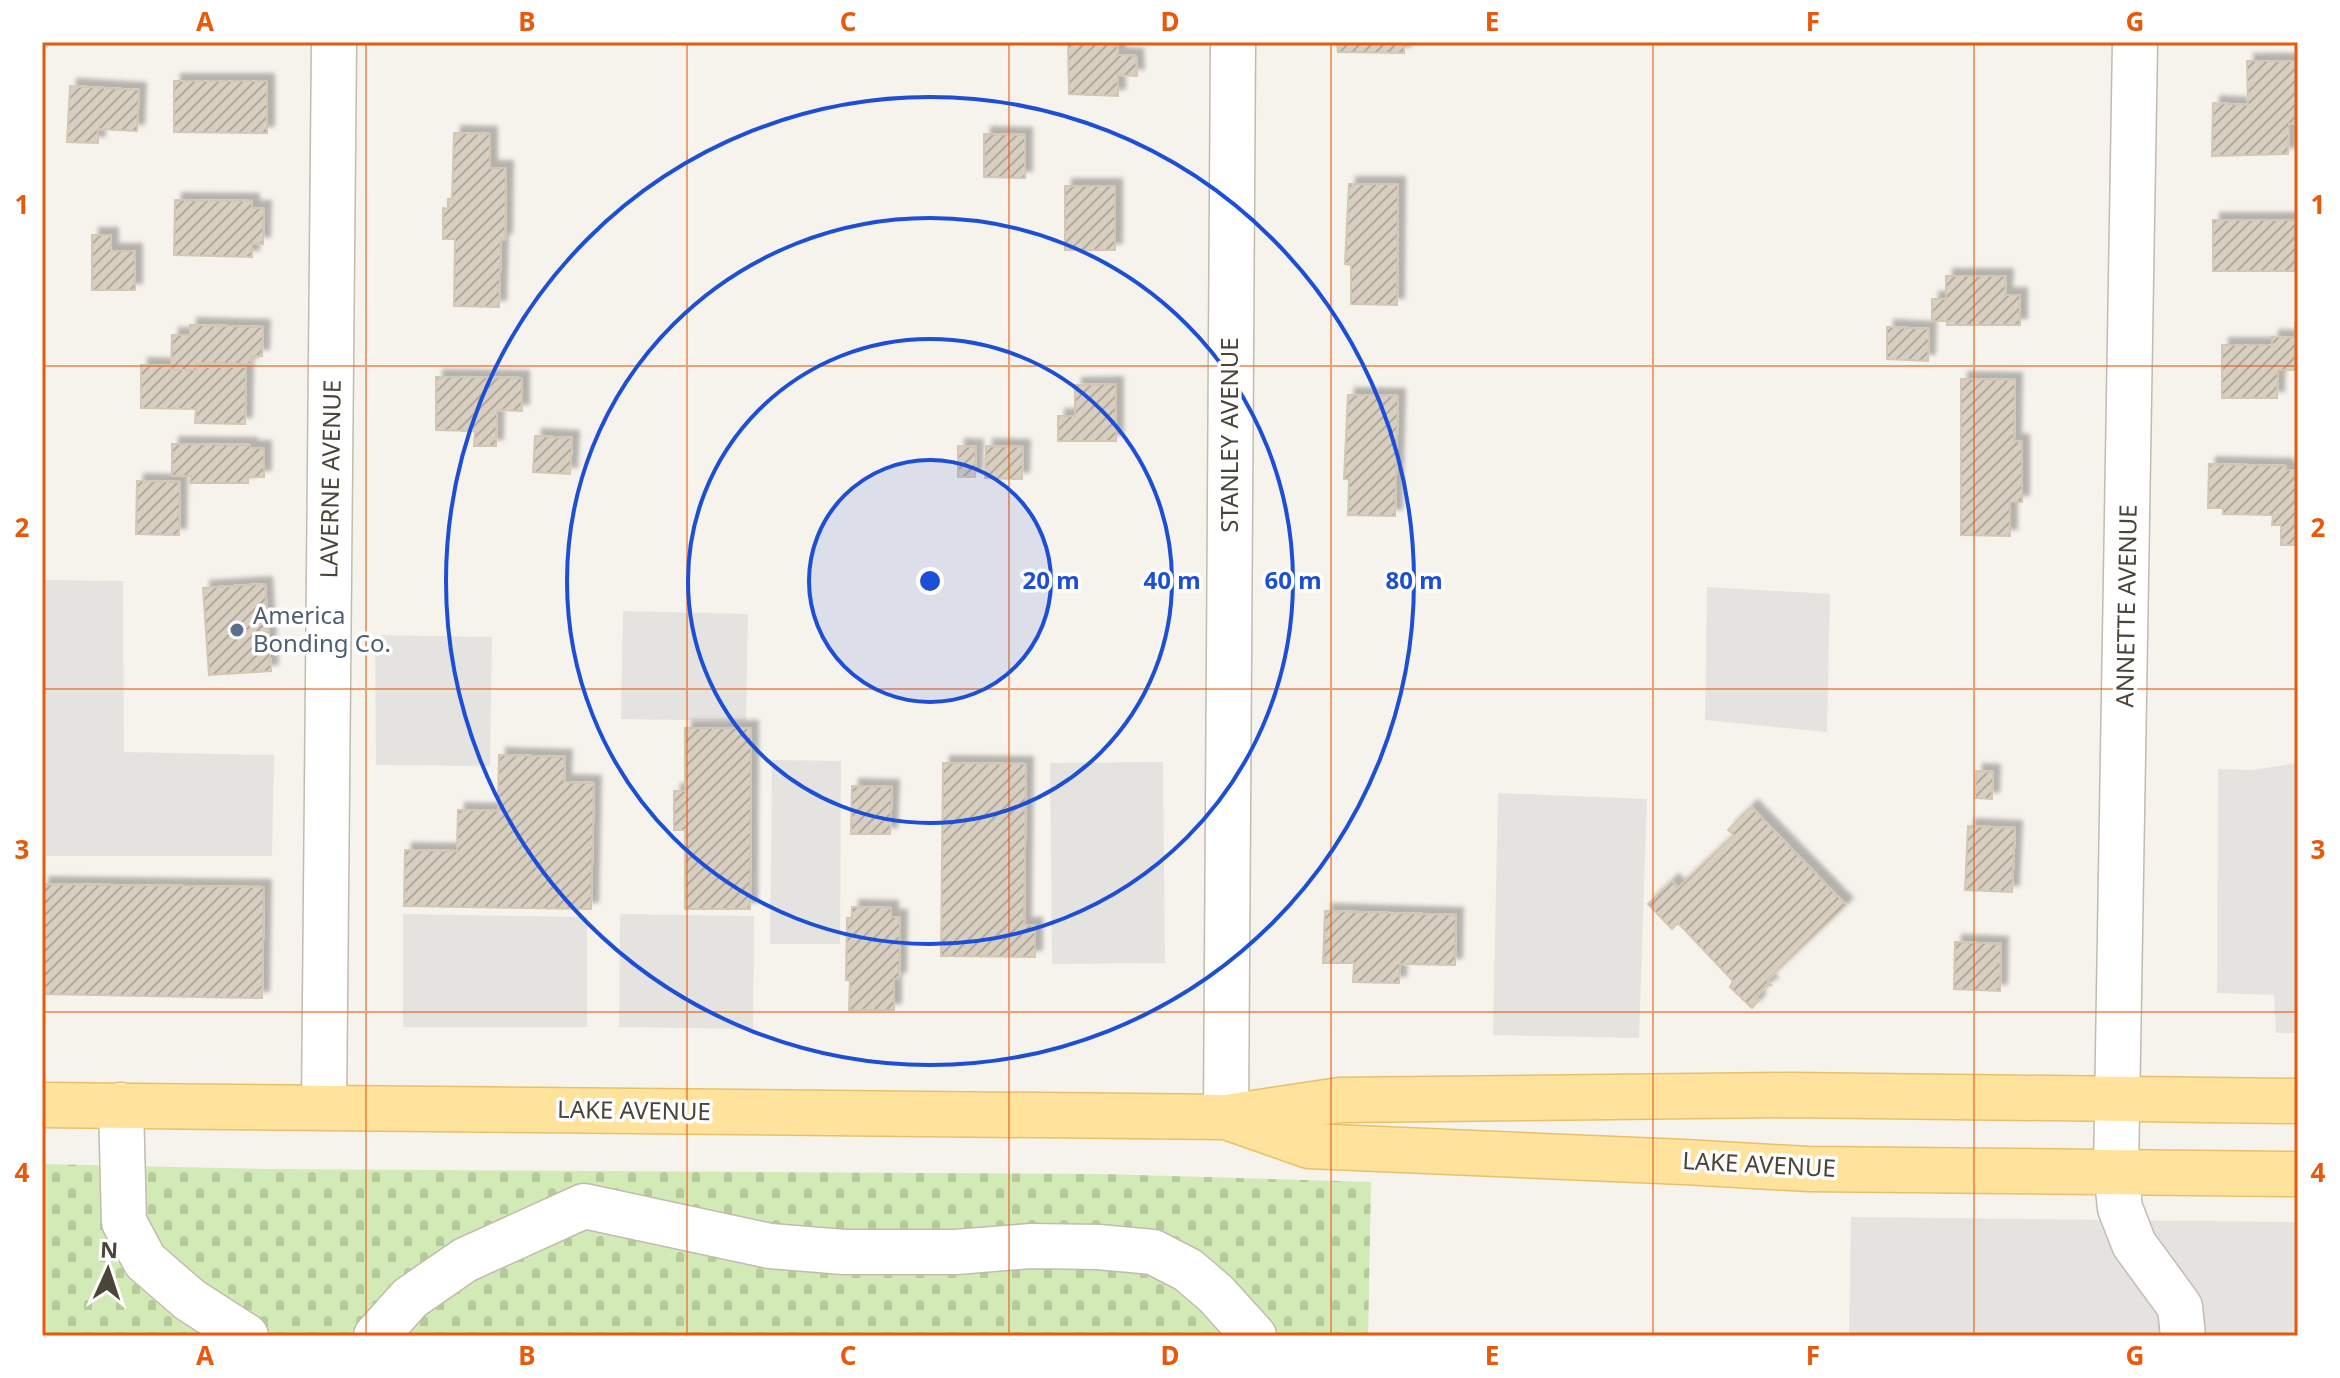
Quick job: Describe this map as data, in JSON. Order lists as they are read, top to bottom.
{
  "streets": {
    "main road": ["LAKE AVENUE"],
    "street": ["STANLEY AVENUE", "LAVERNE AVENUE", "ANNETTE AVENUE"]
  },
  "crossings": [
    ["STANLEY AVENUE", "LAKE AVENUE"],
    ["LAVERNE AVENUE", "LAKE AVENUE"],
    ["ANNETTE AVENUE", "LAKE AVENUE"]
  ],
  "places": ["America Bonding Co."],
  "north": "top",
  "grid": {
    "columns": [
      "A",
      "B",
      "C",
      "D",
      "E",
      "F",
      "G"
    ],
    "rows": [
      "1",
      "2",
      "3",
      "4"
    ]
  },
  "rings": [
    "20 m",
    "40 m",
    "60 m",
    "80 m"
  ]
}
